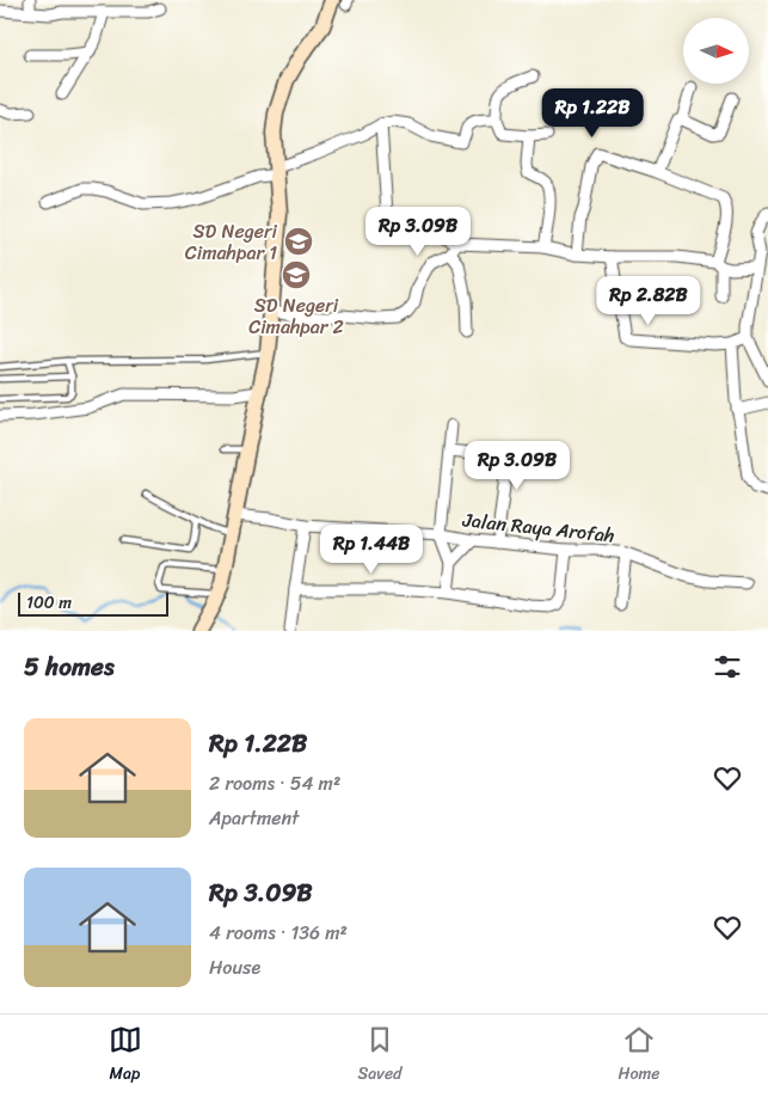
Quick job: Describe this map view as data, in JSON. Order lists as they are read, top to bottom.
{
  "streets": {
    "street": ["Jalan Raya Arofah"]
  },
  "places": {
    "school or university": ["SD Negeri Cimahpar 1", "SD Negeri Cimahpar 2"]
  },
  "scale_bar": "100 m",
  "north": "right",
  "page": {
    "price": [
      "Rp 1.22B",
      "Rp 3.09B",
      "Rp 2.82B",
      "Rp 3.09B",
      "Rp 1.44B"
    ],
    "scale": "100 m",
    "heading": "5 homes",
    "list": [
      {
        "name": "Rp 1.22B",
        "note": "2 rooms · 54 m² · Apartment"
      },
      {
        "name": "Rp 3.09B",
        "note": "4 rooms · 136 m² · House"
      }
    ],
    "tabs": ["Map", "Saved", "Home"]
  }
}
